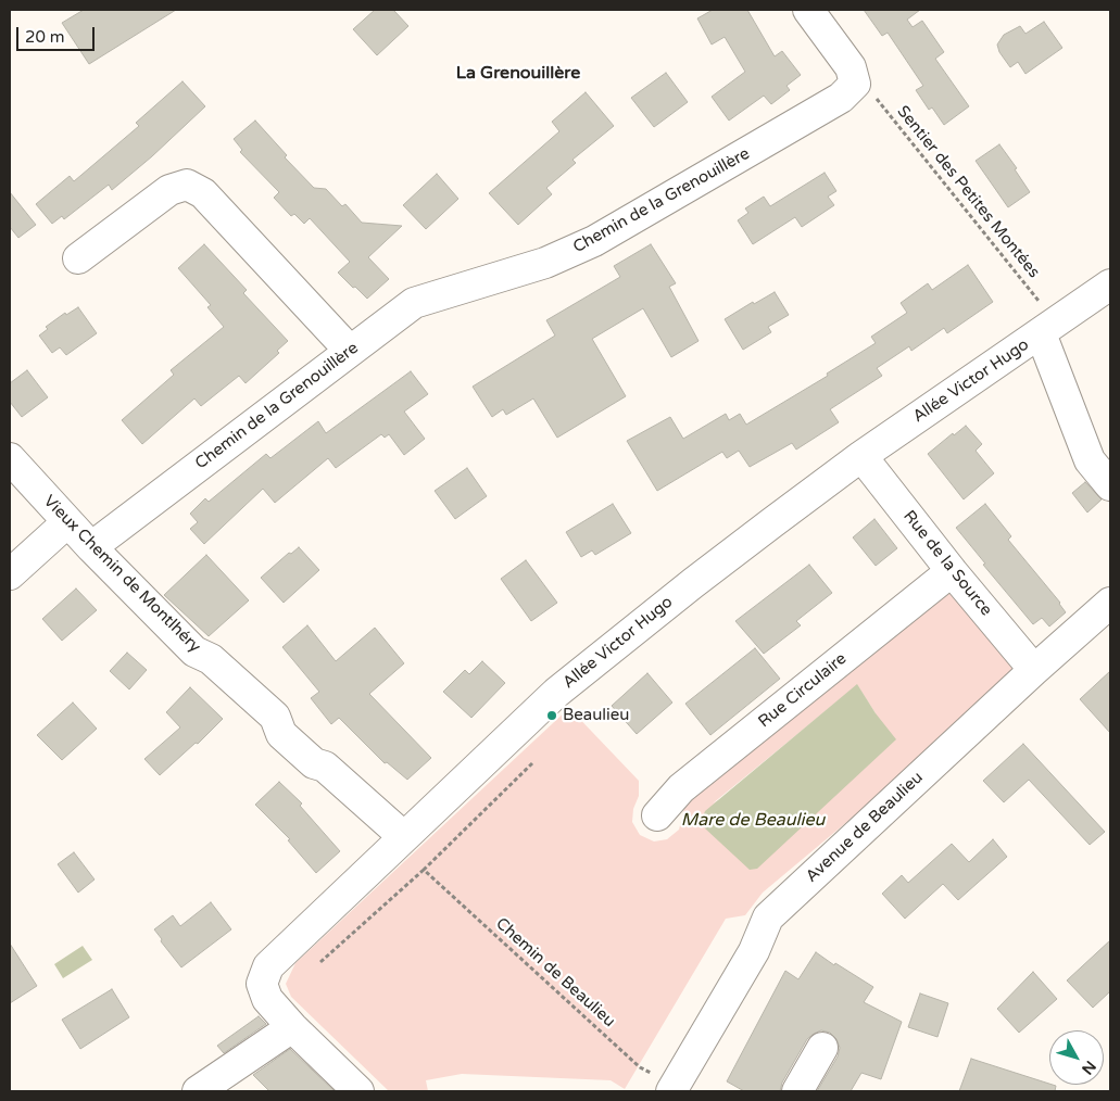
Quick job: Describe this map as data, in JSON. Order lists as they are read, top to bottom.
{
  "streets": {
    "street": [
      "Chemin de la Grenouillère",
      "Allée Victor Hugo",
      "Rue de la Source",
      "Vieux Chemin de Montlhéry",
      "Rue Circulaire",
      "Avenue de Beaulieu"
    ],
    "path": ["Sentier des Petites Montées", "Chemin de Beaulieu"]
  },
  "crossings": [
    ["Sentier des Petites Montées", "Chemin de la Grenouillère"],
    ["Sentier des Petites Montées", "Allée Victor Hugo"],
    ["Chemin de la Grenouillère", "Vieux Chemin de Montlhéry"],
    ["Allée Victor Hugo", "Rue de la Source"],
    ["Allée Victor Hugo", "Vieux Chemin de Montlhéry"],
    ["Rue de la Source", "Rue Circulaire"],
    ["Rue de la Source", "Avenue de Beaulieu"],
    ["Avenue de Beaulieu", "Chemin de Beaulieu"]
  ],
  "districts": ["La Grenouillère"],
  "water": ["Mare de Beaulieu"],
  "places": ["Beaulieu"],
  "scale_bar": "20 m",
  "north": "bottom right"
}
